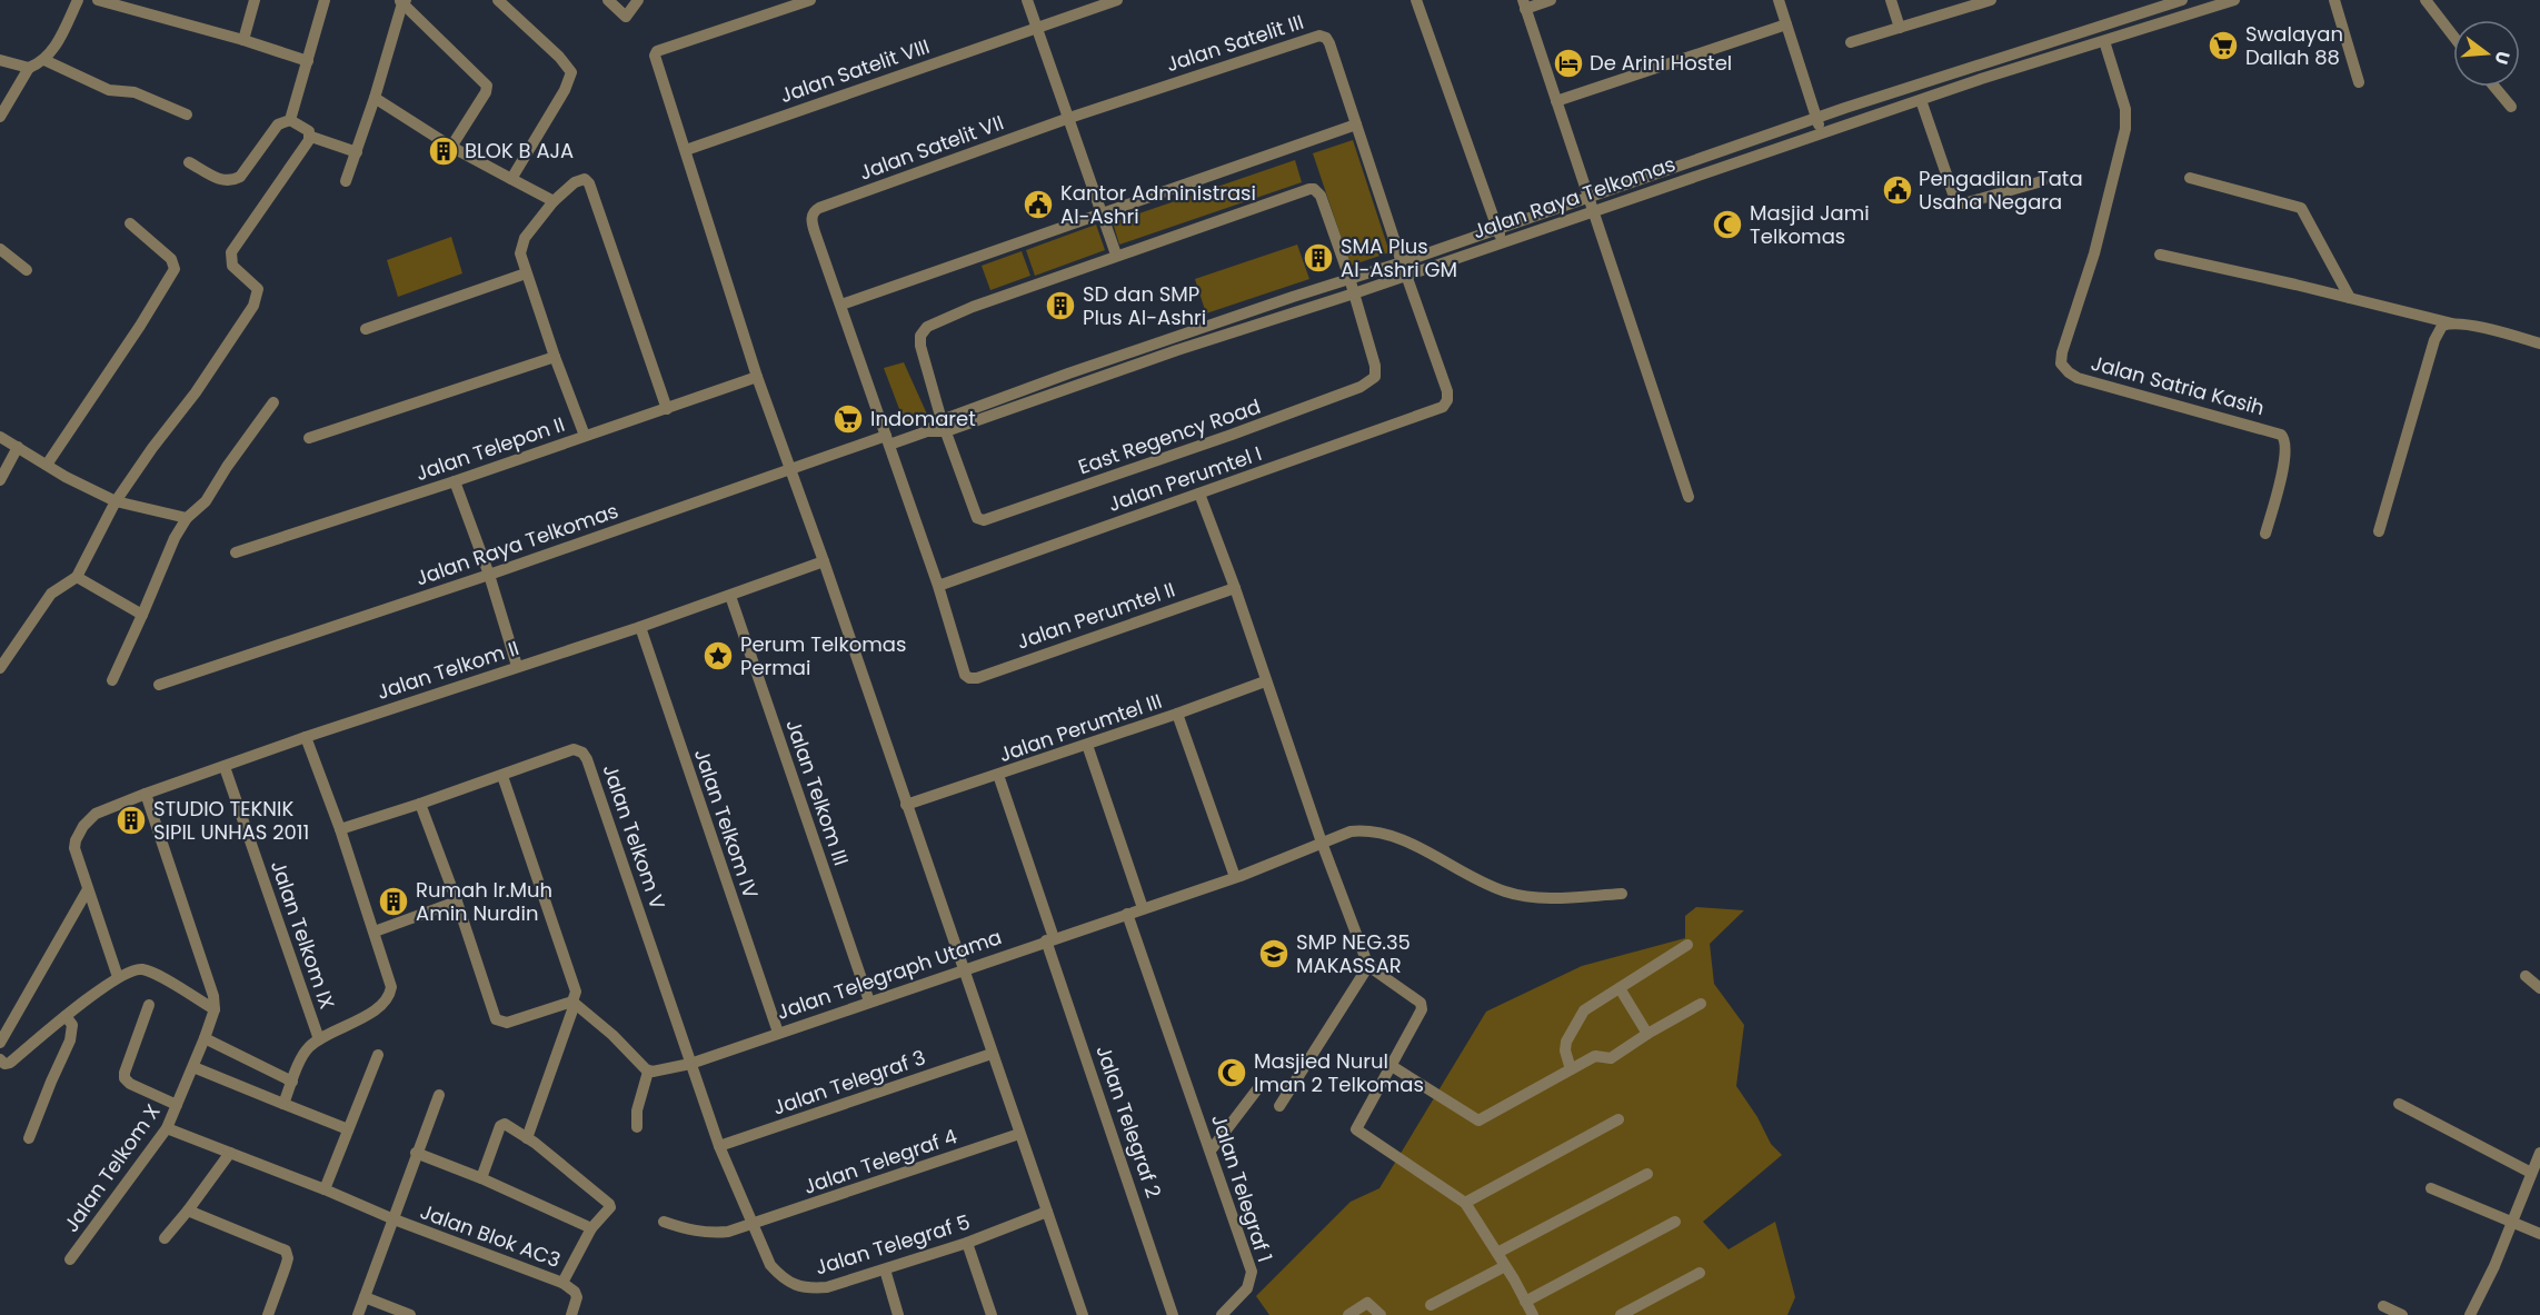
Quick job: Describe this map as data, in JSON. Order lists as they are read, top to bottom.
{
  "streets": {
    "street": [
      "Jalan Satelit III",
      "Jalan Satelit VIII",
      "Jalan Satelit VII",
      "Jalan Raya Telkomas",
      "Jalan Satria Kasih",
      "East Regency Road",
      "Jalan Telepon II",
      "Jalan Perumtel I",
      "Jalan Perumtel II",
      "Jalan Telkom II",
      "Jalan Perumtel III",
      "Jalan Telkom III",
      "Jalan Telkom IV",
      "Jalan Telkom V",
      "Jalan Telkom IX",
      "Jalan Telegraph Utama",
      "Jalan Telegraf 3",
      "Jalan Telegraf 2",
      "Jalan Telegraf 4",
      "Jalan Telkom X",
      "Jalan Telegraf 1",
      "Jalan Blok AC3",
      "Jalan Telegraf 5"
    ]
  },
  "crossings": [
    ["Jalan Satelit III", "Jalan Satelit VII"],
    ["Jalan Satelit III", "Jalan Raya Telkomas"],
    ["Jalan Satelit III", "Jalan Perumtel I"],
    ["Jalan Raya Telkomas", "Jalan Satria Kasih"],
    ["Jalan Raya Telkomas", "East Regency Road"],
    ["Jalan Perumtel I", "Jalan Perumtel II"],
    ["Jalan Telkom II", "Jalan Telkom III"],
    ["Jalan Telkom II", "Jalan Telkom IV"],
    ["Jalan Telkom II", "Jalan Telkom IX"],
    ["Jalan Perumtel III", "Jalan Telegraf 2"],
    ["Jalan Telkom III", "Jalan Telegraph Utama"],
    ["Jalan Telkom IV", "Jalan Telegraph Utama"],
    ["Jalan Telkom V", "Jalan Telegraph Utama"],
    ["Jalan Telkom V", "Jalan Telegraf 5"],
    ["Jalan Telegraph Utama", "Jalan Telegraf 2"],
    ["Jalan Telegraph Utama", "Jalan Telegraf 1"],
    ["Jalan Telegraph Utama", "Jalan Telegraf 5"],
    ["Jalan Telegraf 3", "Jalan Telegraf 5"],
    ["Jalan Telegraf 4", "Jalan Telegraf 5"],
    ["Jalan Telkom X", "Jalan Blok AC3"]
  ],
  "places": {
    "supermarket": ["Swalayan Dallah 88", "Indomaret"],
    "hotel": ["De Arini Hostel"],
    "building": [
      "BLOK B AJA",
      "SMA Plus Al-Ashri GM",
      "SD dan SMP Plus Al-Ashri",
      "STUDIO TEKNIK SIPIL UNHAS 2011",
      "Rumah Ir.Muh Amin Nurdin"
    ],
    "public building": ["Pengadilan Tata Usaha Negara", "Kantor Administrasi Al-Ashri"],
    "mosque": ["Masjid Jami Telkomas", "Masjied Nurul Iman 2 Telkomas"],
    "place": ["Perum Telkomas Permai"],
    "school or university": ["SMP NEG.35 MAKASSAR"]
  },
  "north": "right"
}
